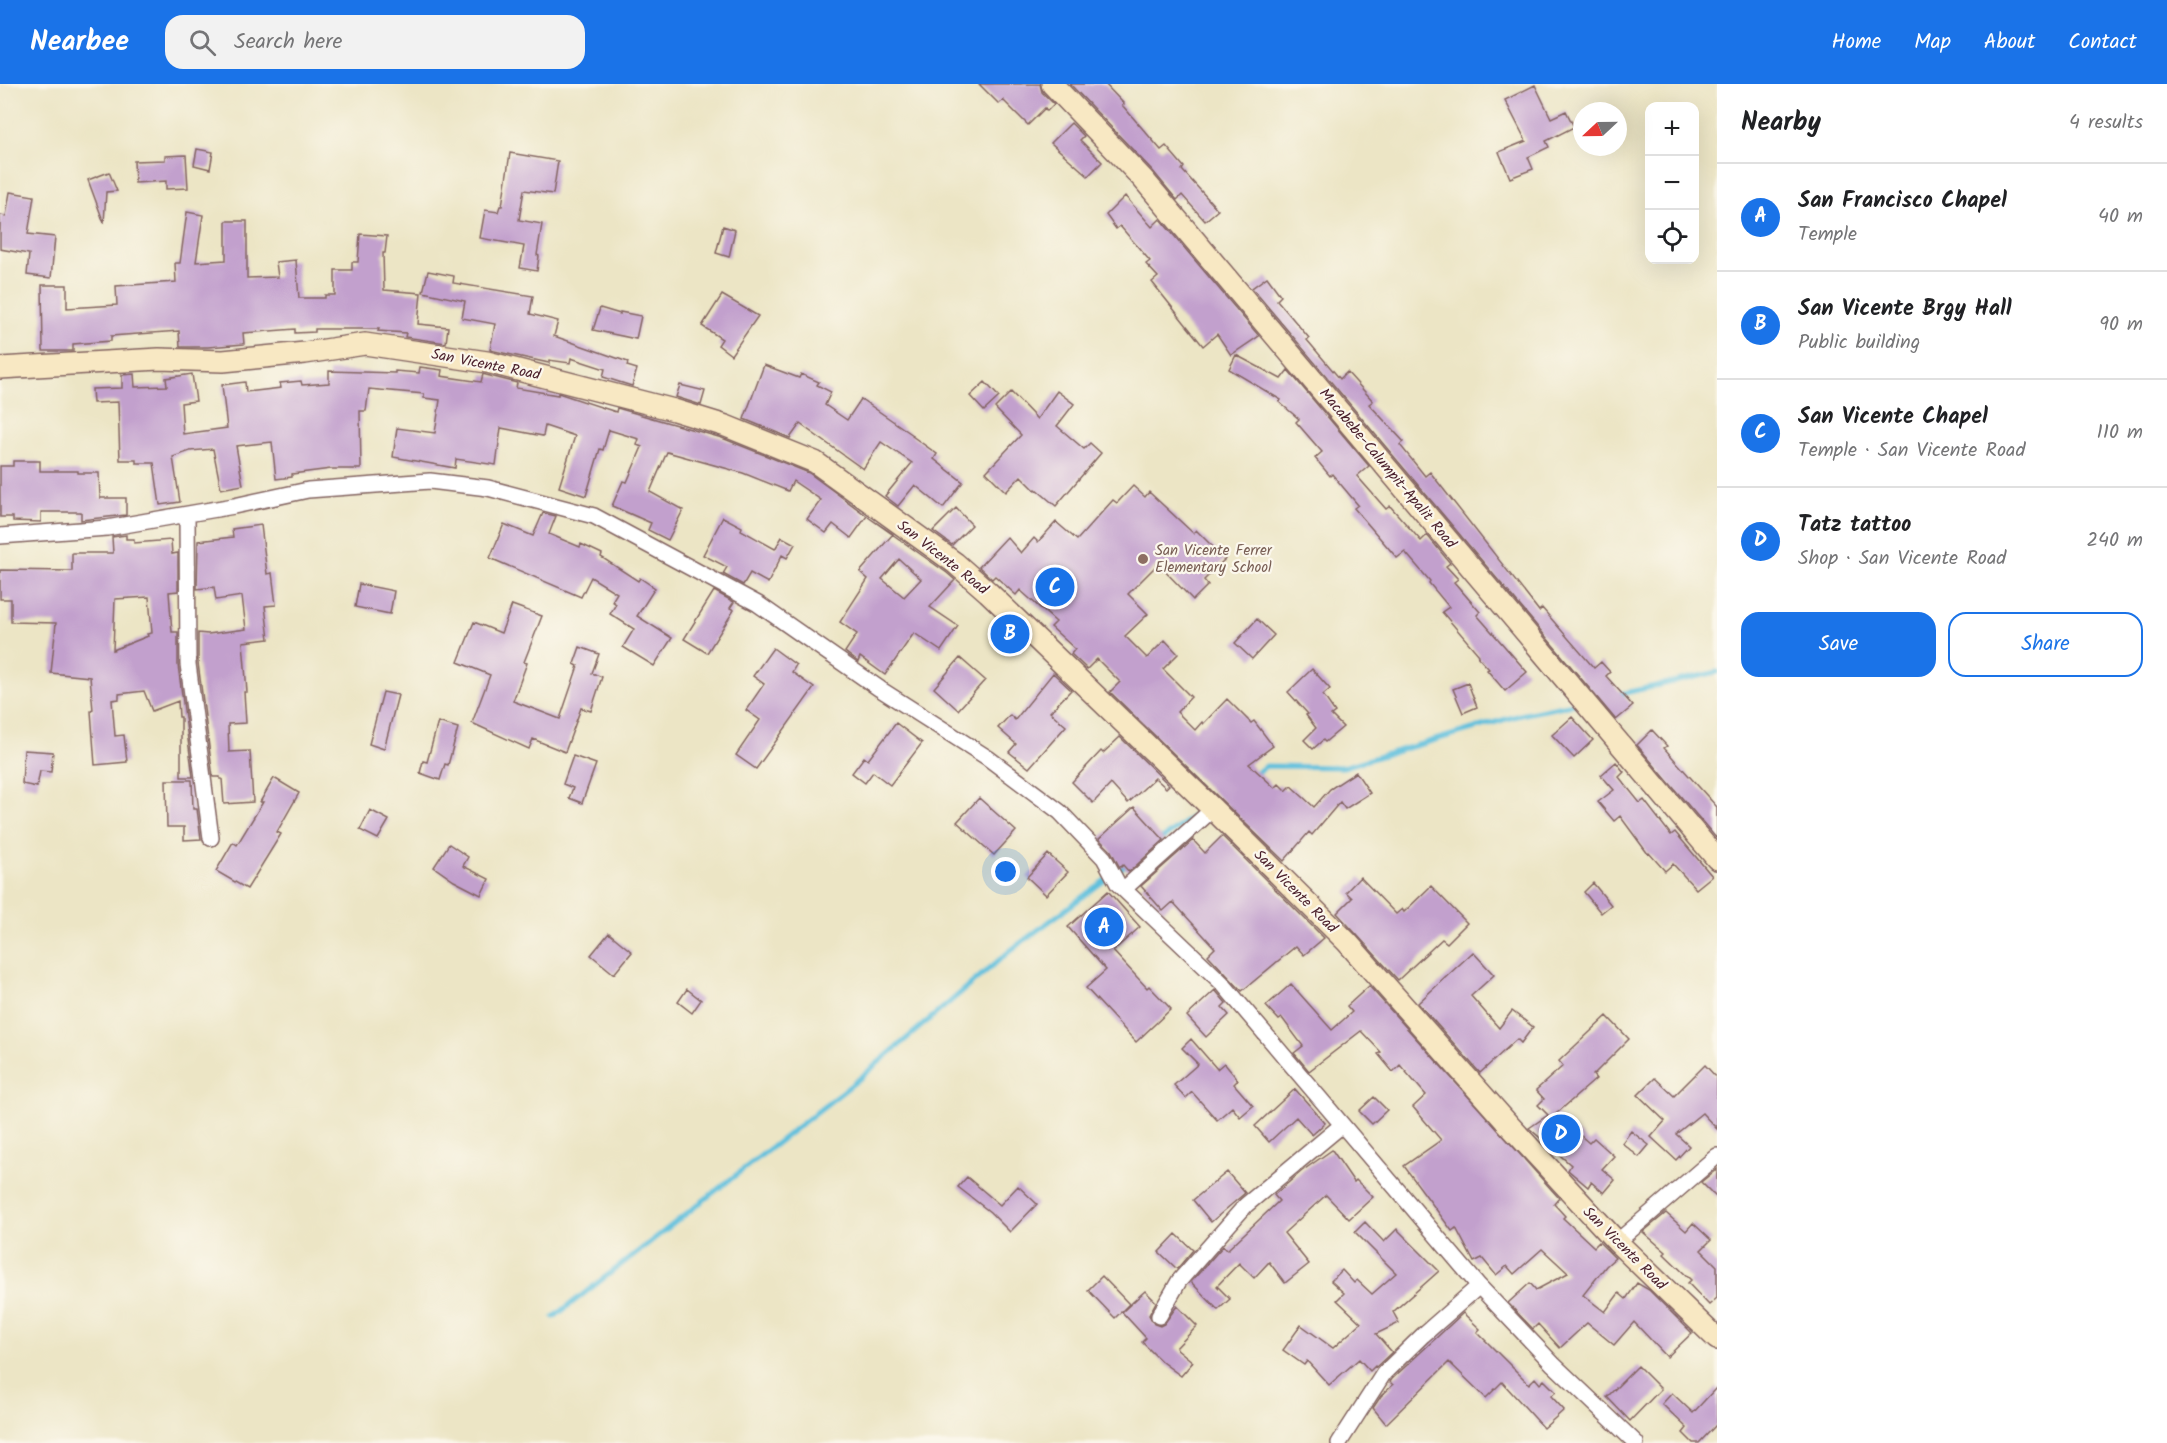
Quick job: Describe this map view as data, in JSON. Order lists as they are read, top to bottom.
{
  "streets": {
    "street": ["San Vicente Road", "Macabebe-Calumpit-Apalit Road"]
  },
  "places": ["San Vicente Ferrer Elementary School"],
  "north": "left",
  "page": {
    "header": "Nearbee",
    "search": "Search here",
    "nav": [
      "Home",
      "Map",
      "About",
      "Contact"
    ],
    "heading": ["Nearby", "4 results"],
    "map_buttons": ["+", "−"],
    "list": [
      {
        "mark": "A",
        "name": "San Francisco Chapel",
        "note": "Temple",
        "value": "40 m"
      },
      {
        "mark": "B",
        "name": "San Vicente Brgy Hall",
        "note": "Public building",
        "value": "90 m"
      },
      {
        "mark": "C",
        "name": "San Vicente Chapel",
        "note": "Temple · San Vicente Road",
        "value": "110 m"
      },
      {
        "mark": "D",
        "name": "Tatz tattoo",
        "note": "Shop · San Vicente Road",
        "value": "240 m"
      }
    ],
    "pins": [
      "C",
      "B",
      "A",
      "D"
    ],
    "buttons": ["Save", "Share"]
  }
}
